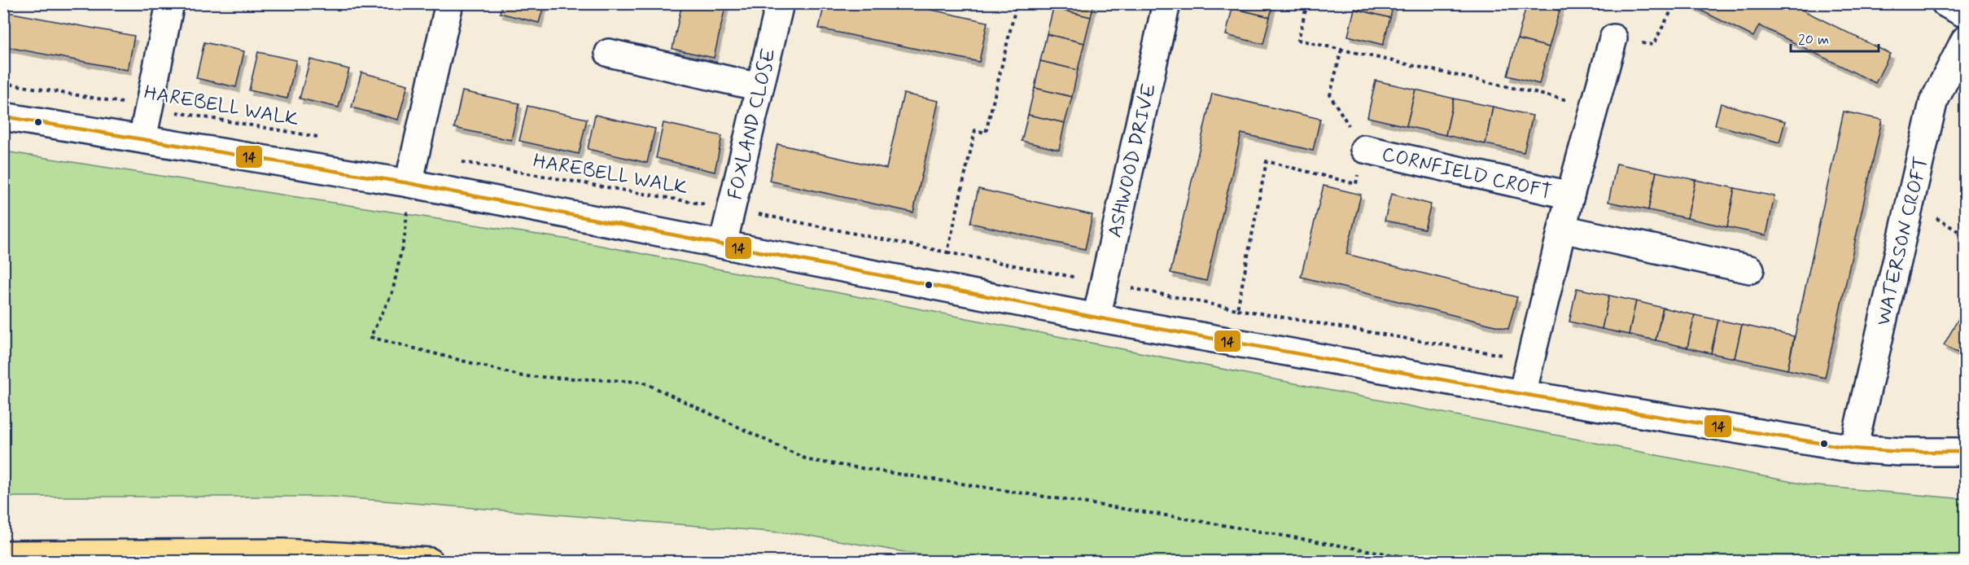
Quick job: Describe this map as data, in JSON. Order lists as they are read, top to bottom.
{
  "streets": {
    "street": [
      "FOXLAND CLOSE",
      "ASHWOOD DRIVE",
      "CORNFIELD CROFT",
      "WATERSON CROFT"
    ],
    "path": ["HAREBELL WALK"]
  },
  "crossings": [
    ["HAREBELL WALK", "FOXLAND CLOSE"],
    ["HAREBELL WALK", "ASHWOOD DRIVE"],
    ["HAREBELL WALK", "CORNFIELD CROFT"]
  ],
  "lines": ["transit line 14"],
  "scale_bar": "20 m"
}
